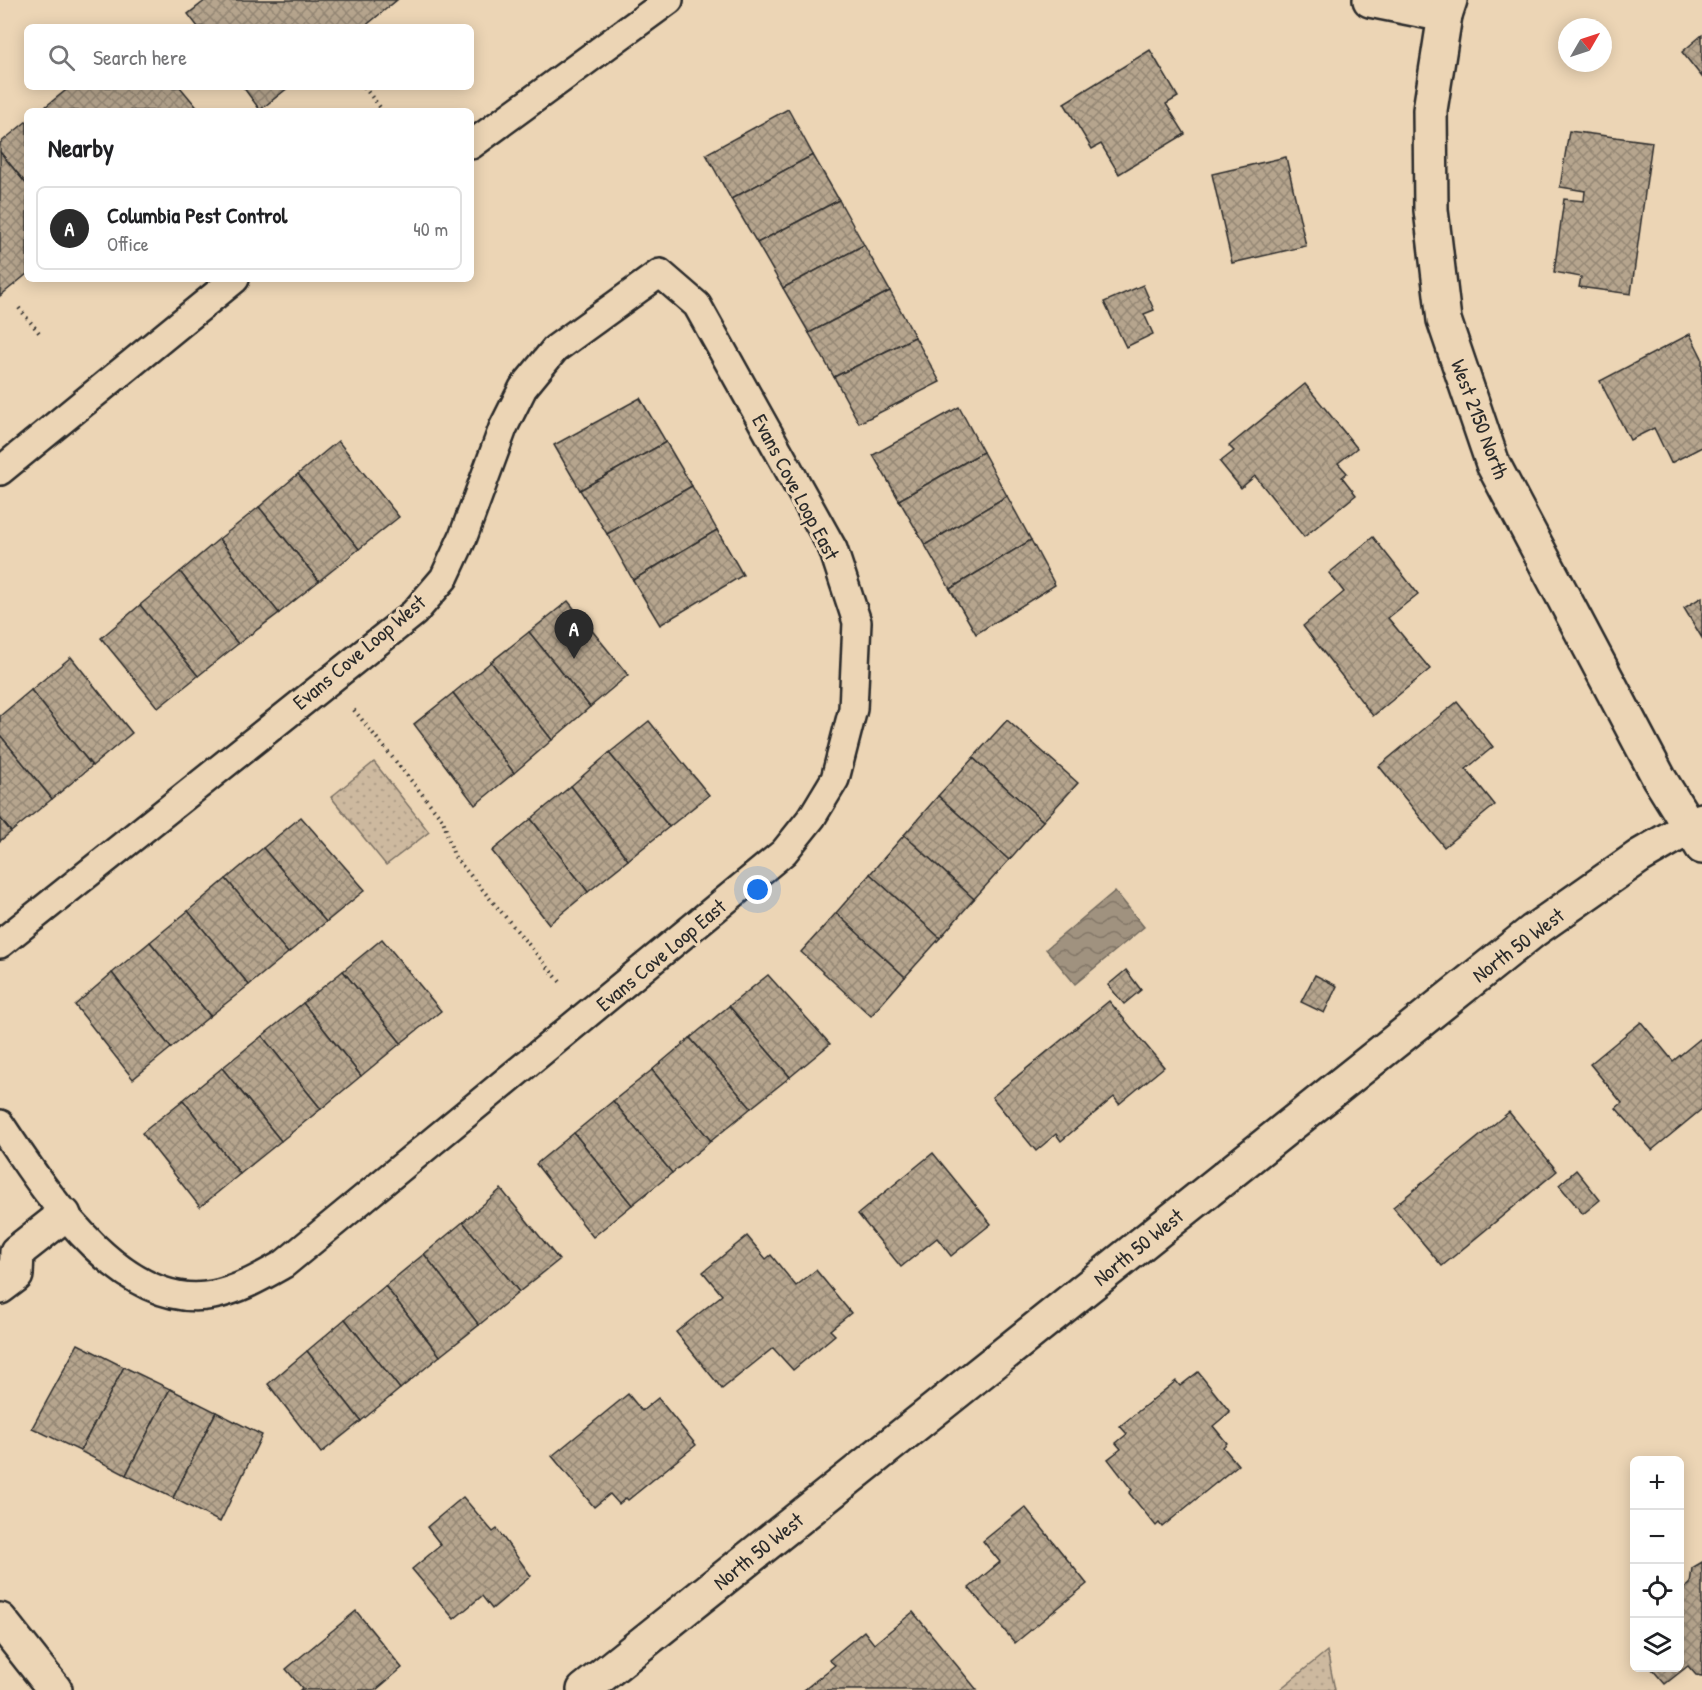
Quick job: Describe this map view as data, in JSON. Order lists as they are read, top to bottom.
{
  "streets": {
    "street": ["West 2150 North", "North 50 West"],
    "lane": ["Evans Cove Loop East", "Evans Cove Loop West"]
  },
  "crossings": [
    ["West 2150 North", "North 50 West"],
    ["Evans Cove Loop East", "Evans Cove Loop West"]
  ],
  "north": "top right",
  "page": {
    "search": "Search here",
    "heading": "Nearby",
    "list": [
      {
        "mark": "A",
        "name": "Columbia Pest Control",
        "note": "Office",
        "value": "40 m"
      }
    ],
    "pins": "A",
    "map_buttons": ["+", "−"]
  }
}
